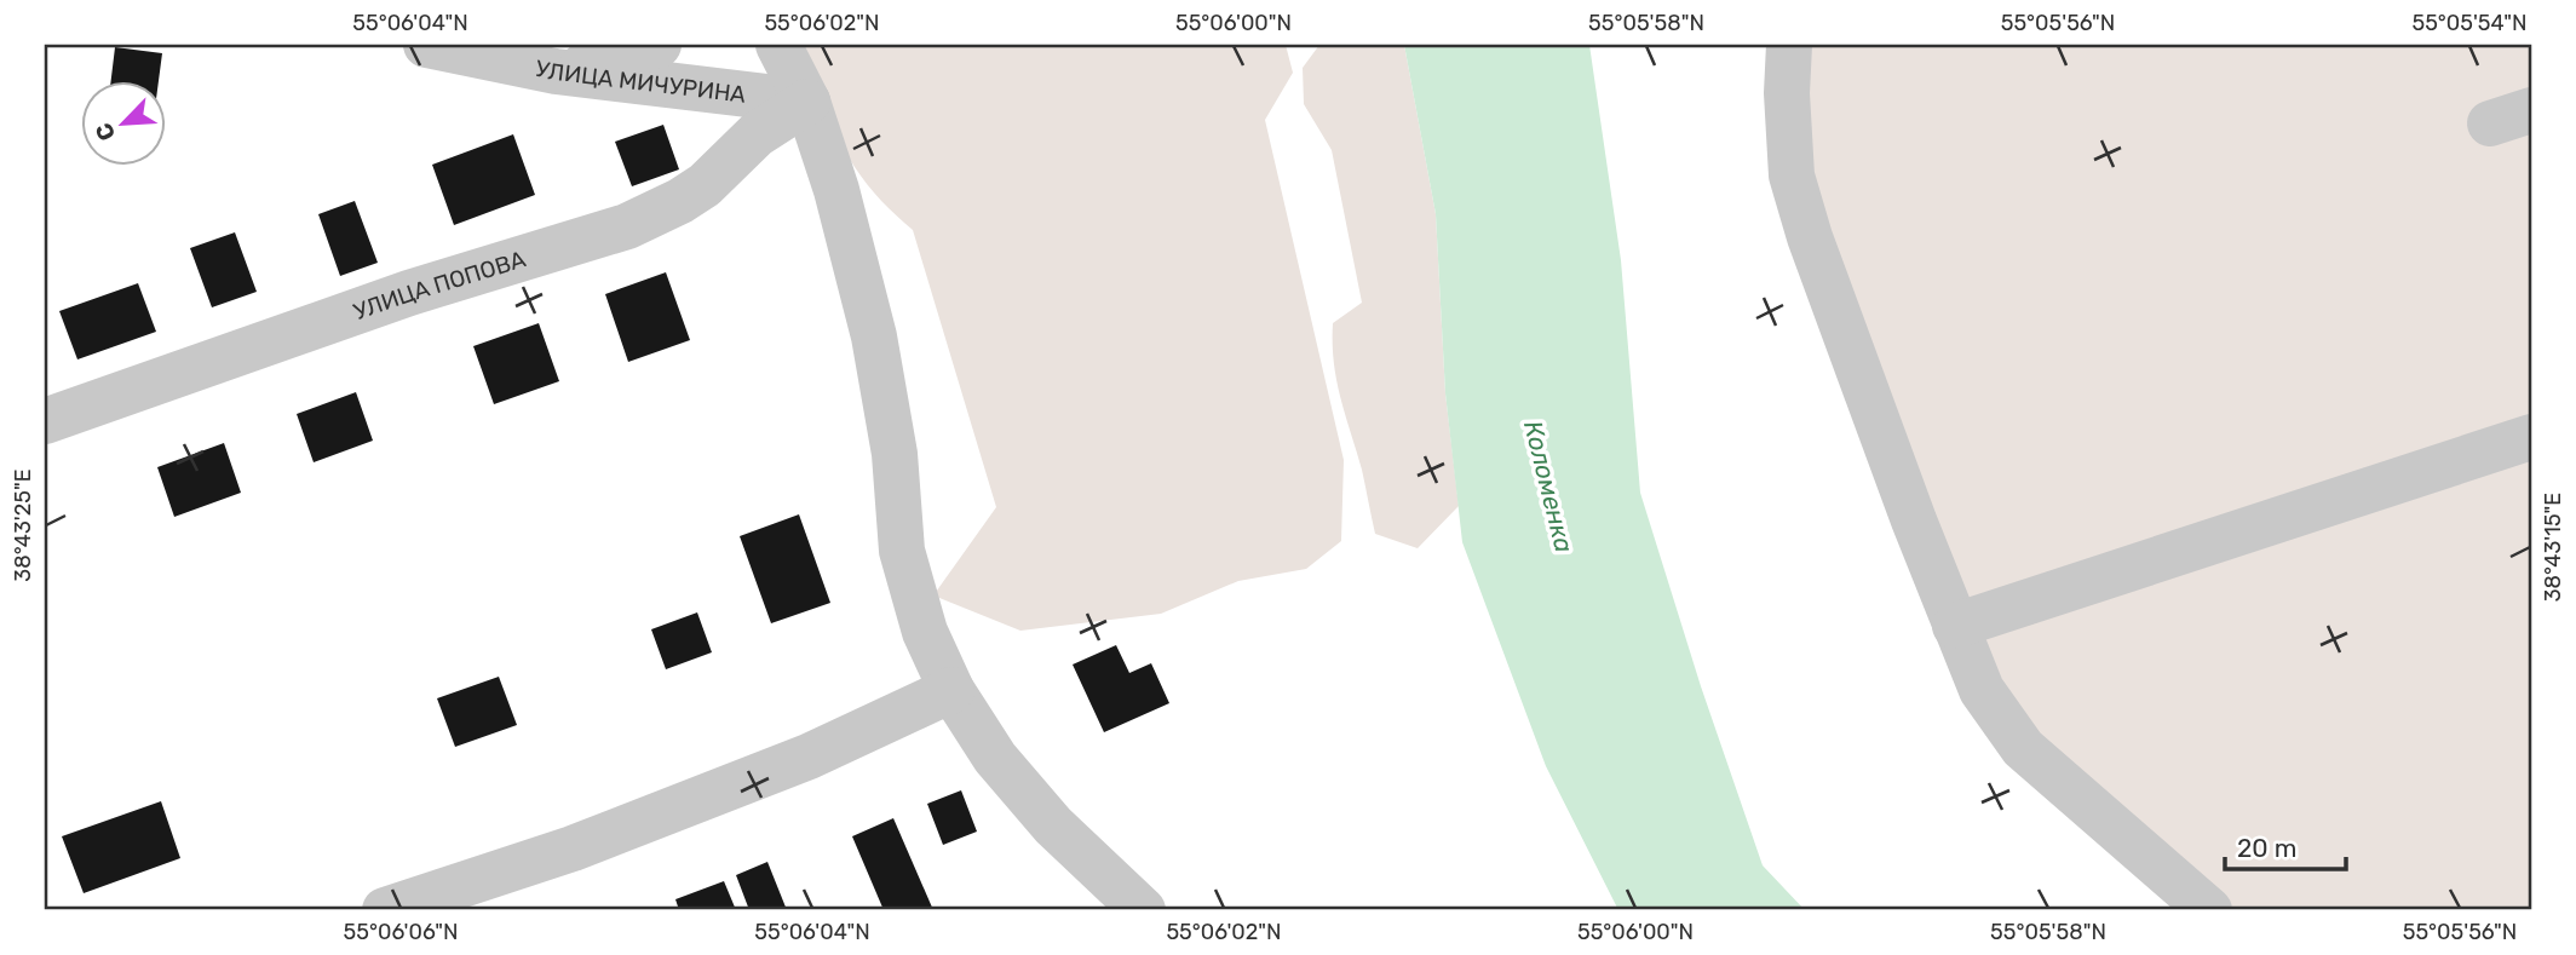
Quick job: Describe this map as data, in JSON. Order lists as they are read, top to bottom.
{
  "streets": {
    "street": ["УЛИЦА МИЧУРИНА", "УЛИЦА ПОПОВА"]
  },
  "crossings": [
    ["УЛИЦА МИЧУРИНА", "УЛИЦА ПОПОВА"]
  ],
  "water": ["Коломенка"],
  "scale_bar": "20 m",
  "north": "bottom left",
  "coordinates": [
    "55°06'04\"N",
    "55°06'02\"N",
    "55°06'00\"N",
    "55°05'58\"N",
    "55°05'56\"N",
    "55°05'54\"N",
    "38°43'25\"E",
    "38°43'15\"E",
    "55°06'06\"N"
  ]
}
